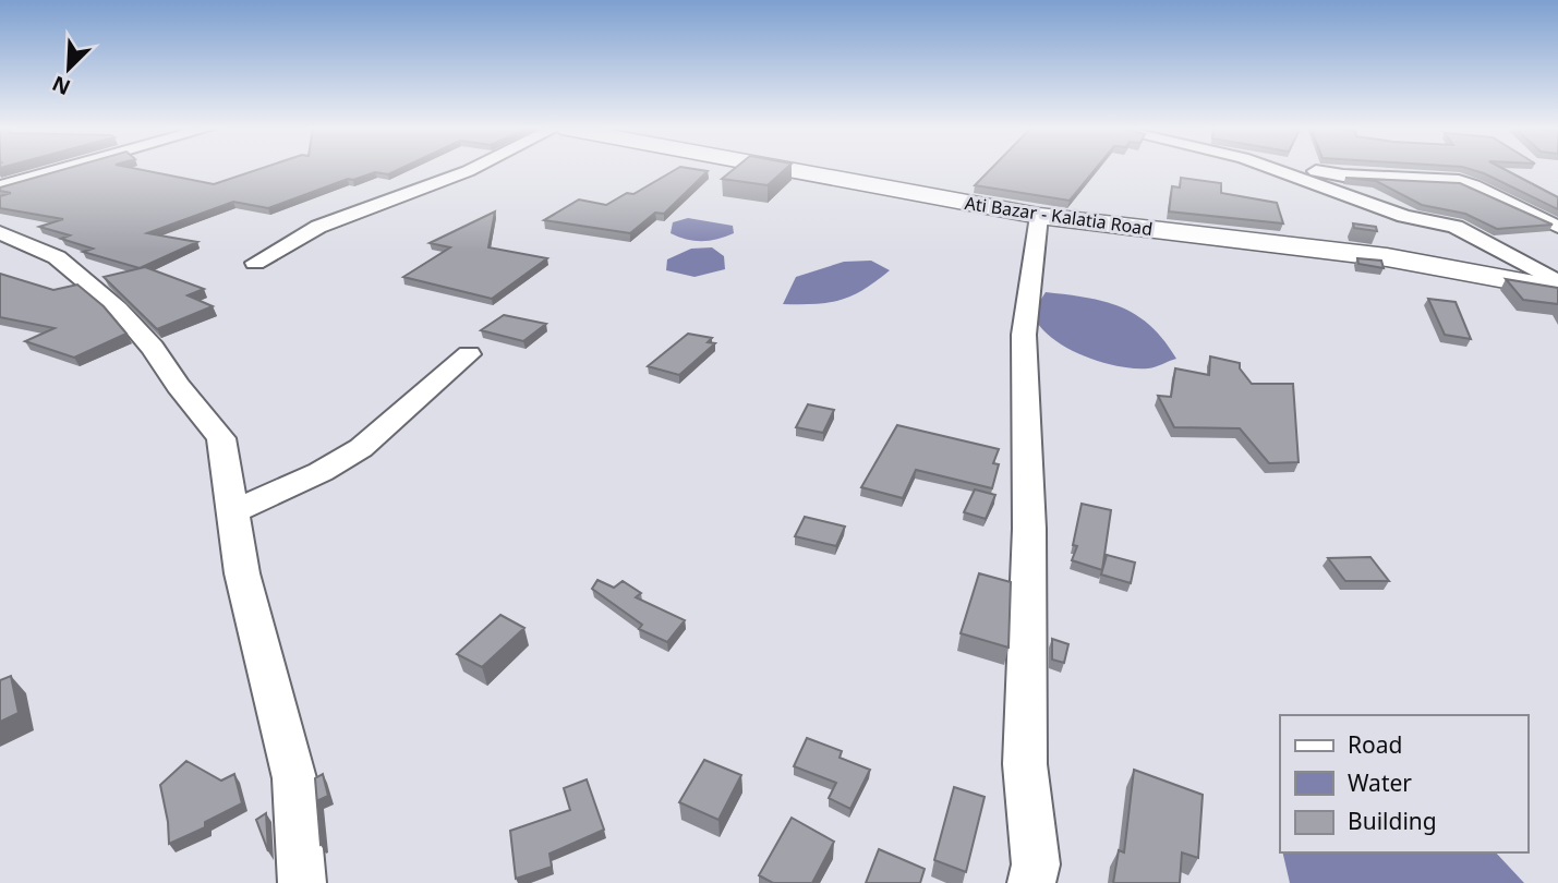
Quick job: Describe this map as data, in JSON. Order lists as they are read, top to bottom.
{
  "streets": {
    "main road": ["Ati Bazar - Kalatia Road"]
  },
  "legend": ["Road", "Water", "Building"],
  "north": "bottom left"
}
